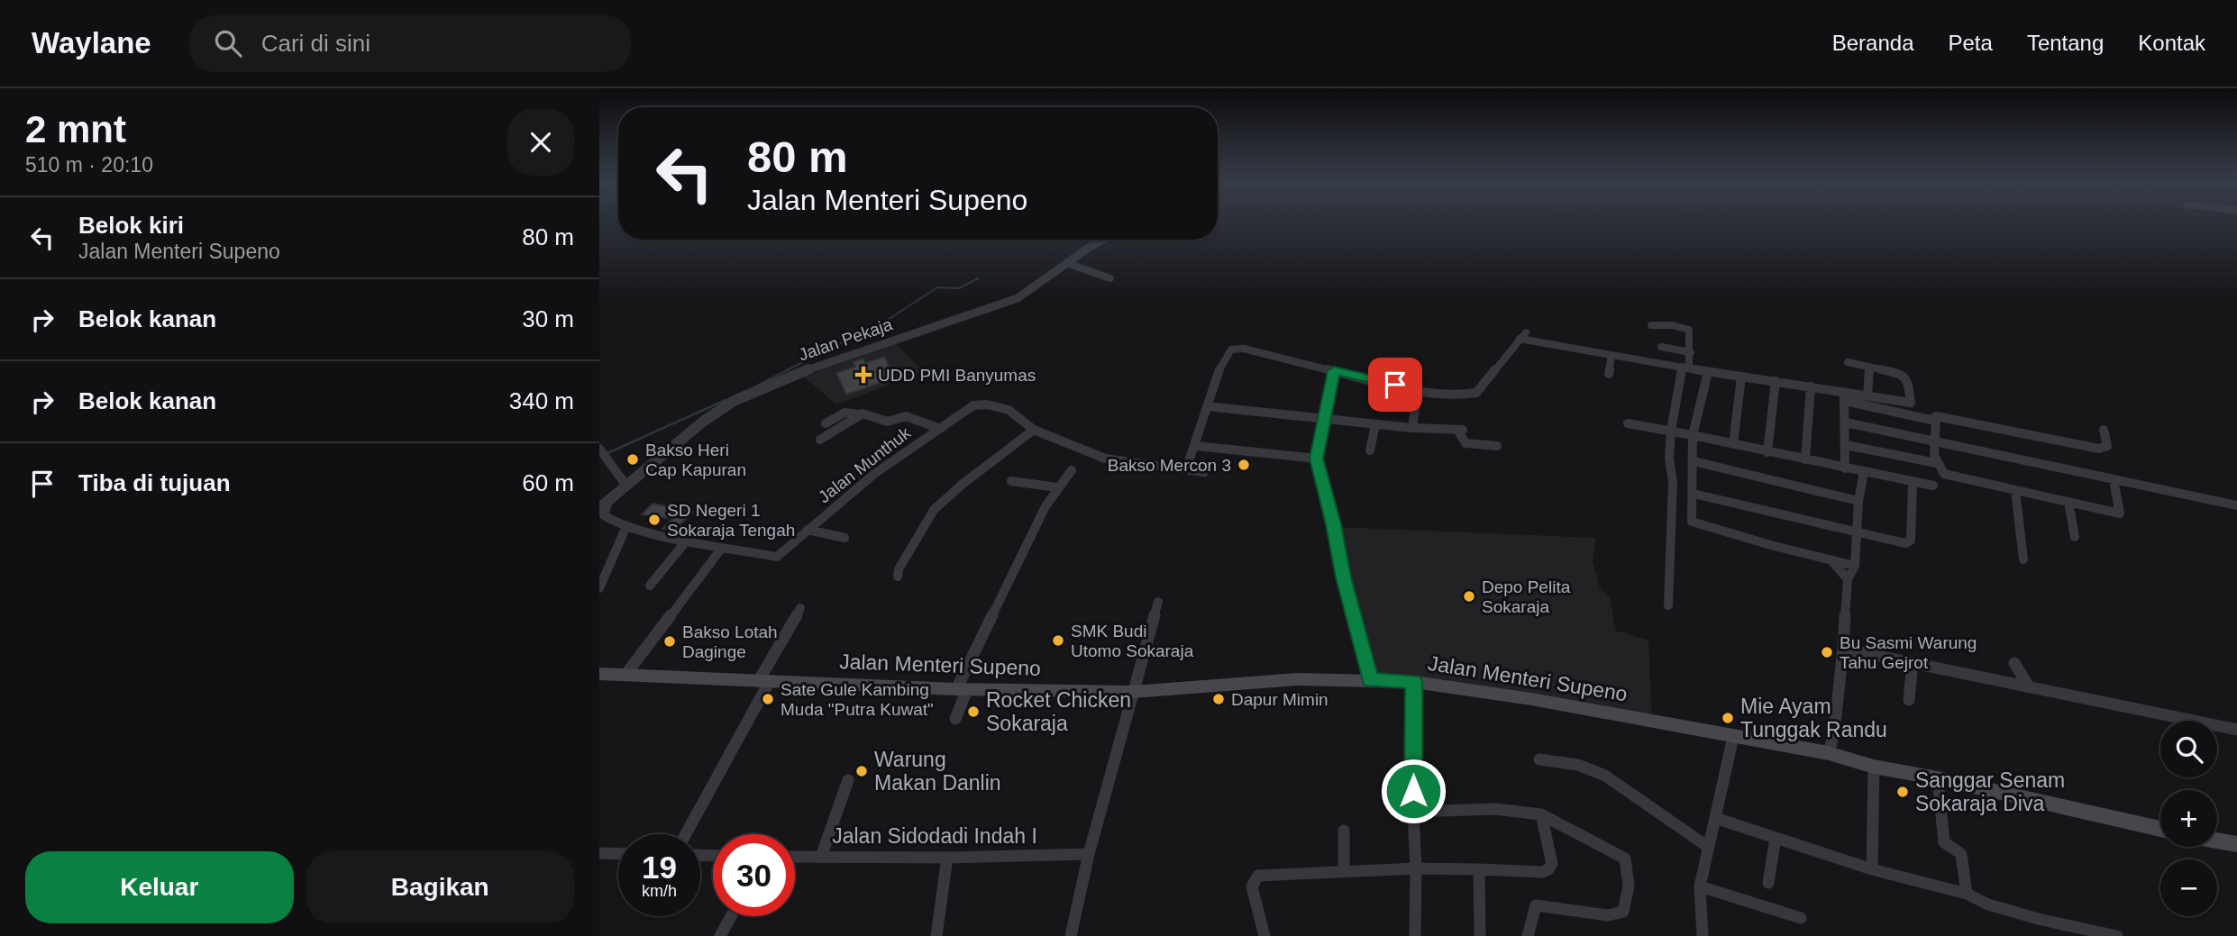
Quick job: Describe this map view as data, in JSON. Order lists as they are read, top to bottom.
{
  "streets": {
    "main road": ["Jalan Menteri Supeno"],
    "street": ["Jalan Pekaja", "Jalan Munthuk", "Jalan Sidodadi Indah I"]
  },
  "crossings": [
    ["Jalan Pekaja", "Jalan Munthuk"]
  ],
  "places": {
    "health": ["UDD PMI Banyumas"],
    "other": [
      "Bakso Heri Cap Kapuran",
      "Bakso Mercon 3",
      "SD Negeri 1 Sokaraja Tengah",
      "Depo Pelita Sokaraja",
      "SMK Budi Utomo Sokaraja",
      "Bakso Lotah Daginge",
      "Bu Sasmi Warung Tahu Gejrot",
      "Sate Gule Kambing Muda \"Putra Kuwat\"",
      "Dapur Mimin",
      "Rocket Chicken Sokaraja",
      "Mie Ayam Tunggak Randu",
      "Warung Makan Danlin",
      "Sanggar Senam Sokaraja Diva"
    ]
  },
  "page": {
    "header": "Waylane",
    "search": "Cari di sini",
    "nav": [
      "Beranda",
      "Peta",
      "Tentang",
      "Kontak"
    ],
    "heading": ["2 mnt", "510 m · 20:10"],
    "turn": ["80 m", "Jalan Menteri Supeno"],
    "list": [
      {
        "name": "Belok kiri",
        "note": "Jalan Menteri Supeno",
        "value": "80 m"
      },
      {
        "name": "Belok kanan",
        "value": "30 m"
      },
      {
        "name": "Belok kanan",
        "value": "340 m"
      },
      {
        "name": "Tiba di tujuan",
        "value": "60 m"
      }
    ],
    "map_buttons": ["+", "−"],
    "speed": "19 km/h",
    "limit": "30",
    "buttons": ["Keluar", "Bagikan"]
  }
}
